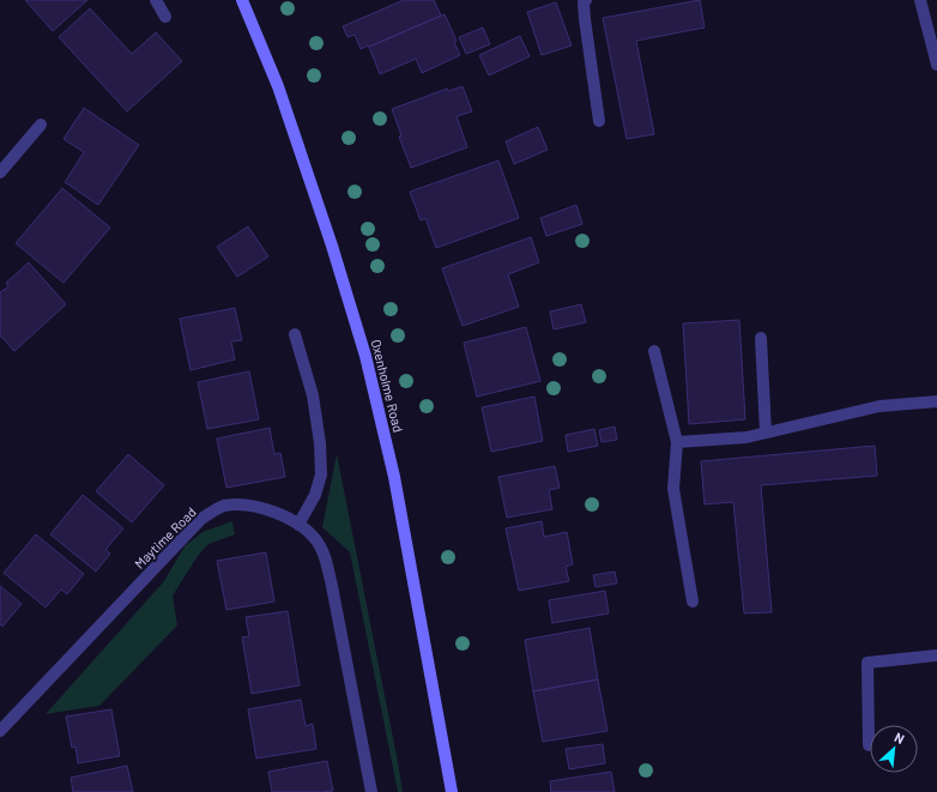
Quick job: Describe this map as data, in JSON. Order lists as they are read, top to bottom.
{
  "streets": {
    "main road": ["Oxenholme Road"],
    "street": ["Maytime Road"]
  },
  "north": "top right"
}
